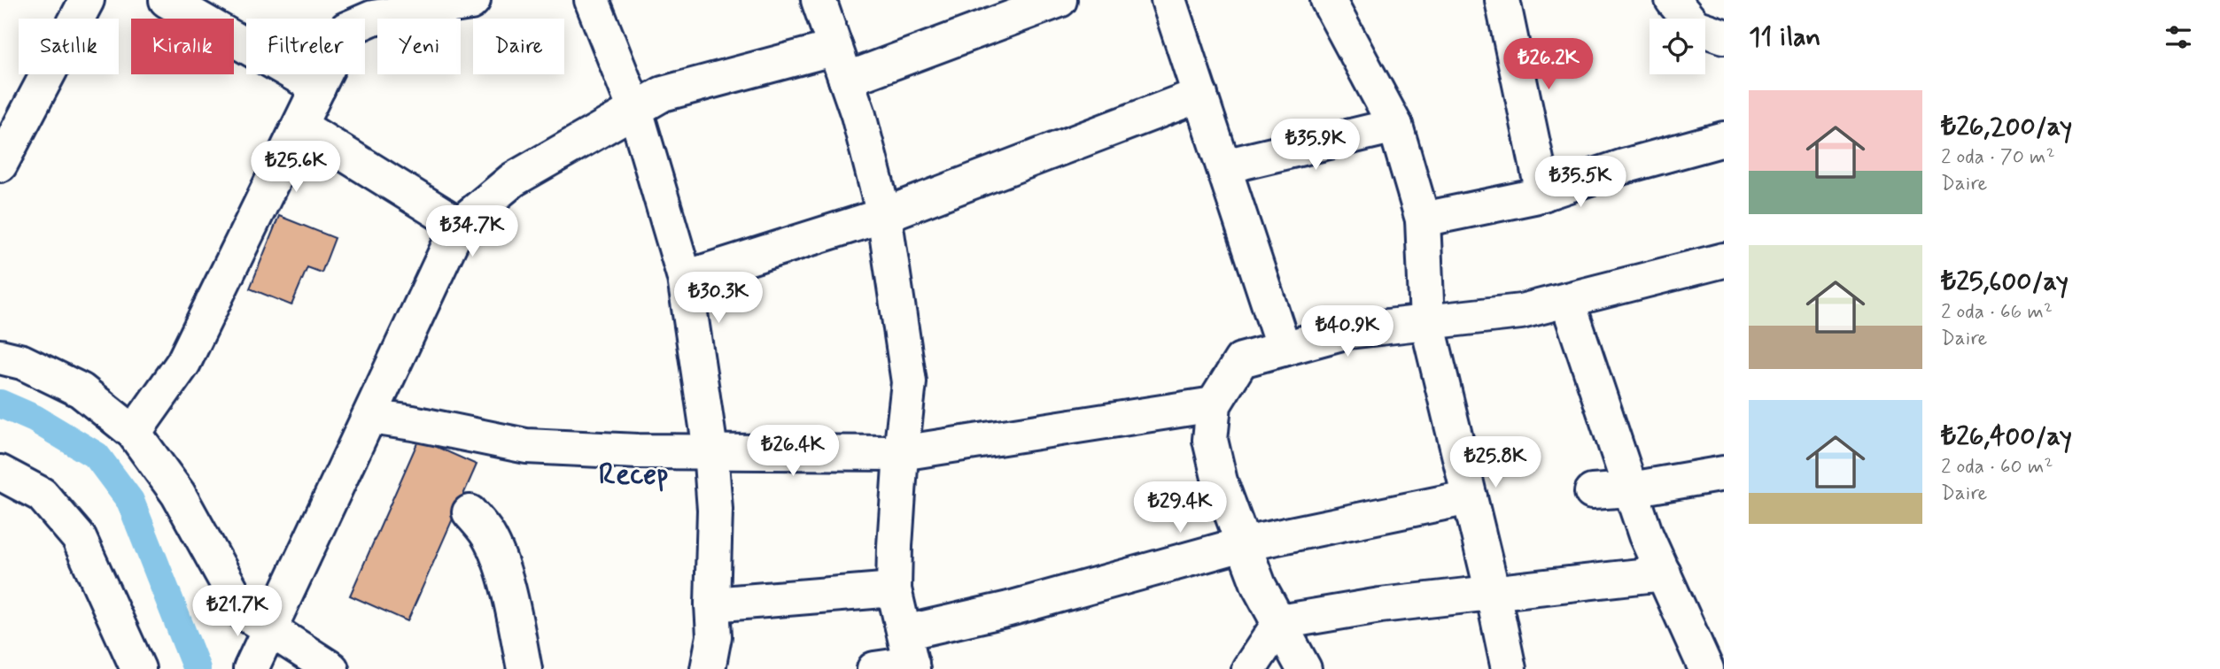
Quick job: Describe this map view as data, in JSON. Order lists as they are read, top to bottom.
{
  "districts": ["Recep"],
  "page": {
    "heading": "11 ilan",
    "chip": [
      "Satılık",
      "Kiralık",
      "Filtreler",
      "Yeni",
      "Daire"
    ],
    "price": [
      "₺26.2K",
      "₺35.9K",
      "₺25.6K",
      "₺35.5K",
      "₺34.7K",
      "₺30.3K",
      "₺40.9K",
      "₺26.4K",
      "₺25.8K",
      "₺29.4K",
      "₺21.7K"
    ],
    "list": [
      {
        "name": "₺26,200/ay",
        "note": "2 oda · 70 m² · Daire"
      },
      {
        "name": "₺25,600/ay",
        "note": "2 oda · 66 m² · Daire"
      },
      {
        "name": "₺26,400/ay",
        "note": "2 oda · 60 m² · Daire"
      }
    ]
  }
}
